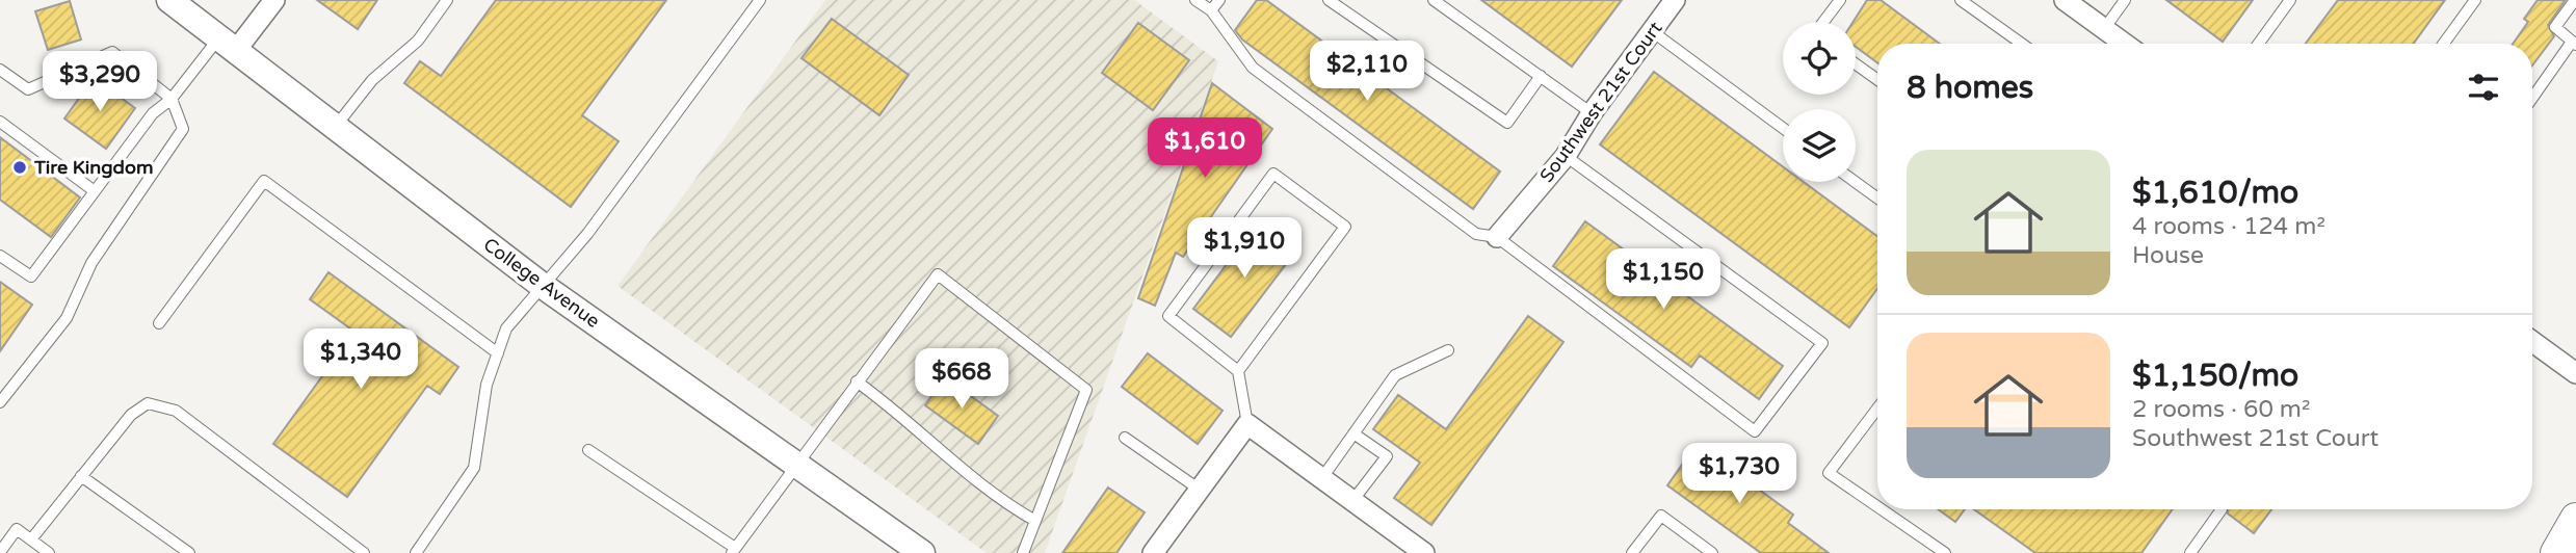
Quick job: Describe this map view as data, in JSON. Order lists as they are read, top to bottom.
{
  "streets": {
    "street": ["Southwest 21st Court", "College Avenue"]
  },
  "places": ["Tire Kingdom"],
  "page": {
    "price": [
      "$2,110",
      "$3,290",
      "$1,610",
      "$1,910",
      "$1,150",
      "$1,340",
      "$668",
      "$1,730"
    ],
    "heading": "8 homes",
    "list": [
      {
        "name": "$1,610/mo",
        "note": "4 rooms · 124 m² · House"
      },
      {
        "name": "$1,150/mo",
        "note": "2 rooms · 60 m² · Southwest 21st Court"
      }
    ]
  }
}
